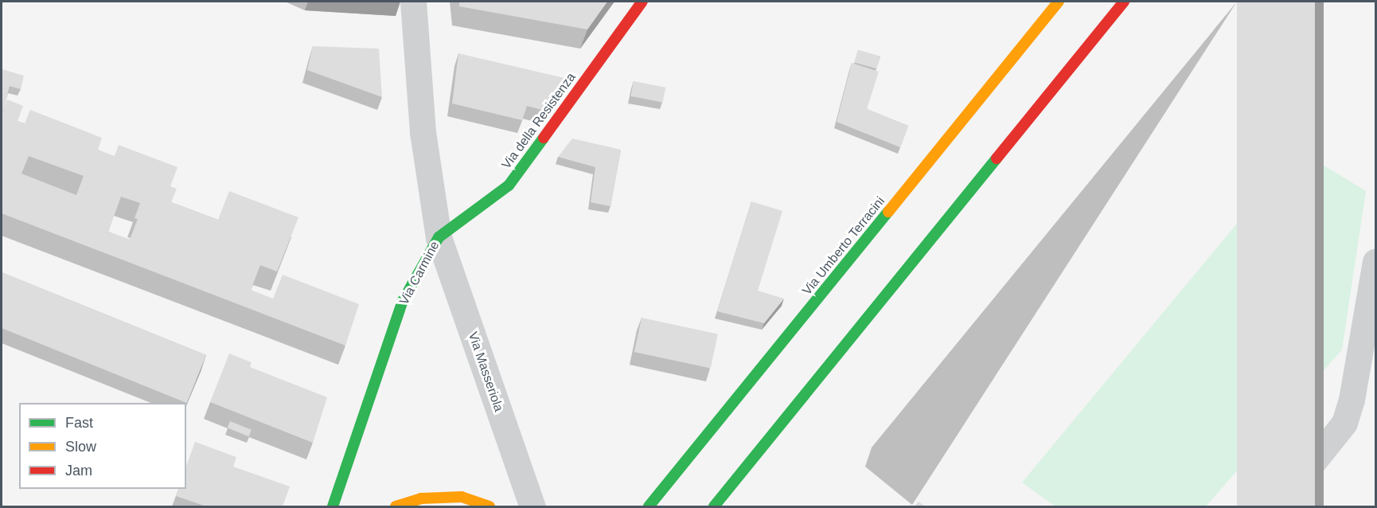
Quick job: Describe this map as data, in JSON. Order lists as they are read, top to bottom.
{
  "streets": {
    "street": [
      "Via della Resistenza",
      "Via Umberto Terracini",
      "Via Carmine",
      "Via Masseriola"
    ]
  },
  "crossings": [
    ["Via della Resistenza", "Via Carmine"],
    ["Via della Resistenza", "Via Masseriola"],
    ["Via Carmine", "Via Masseriola"]
  ],
  "legend": ["Fast", "Slow", "Jam"]
}
